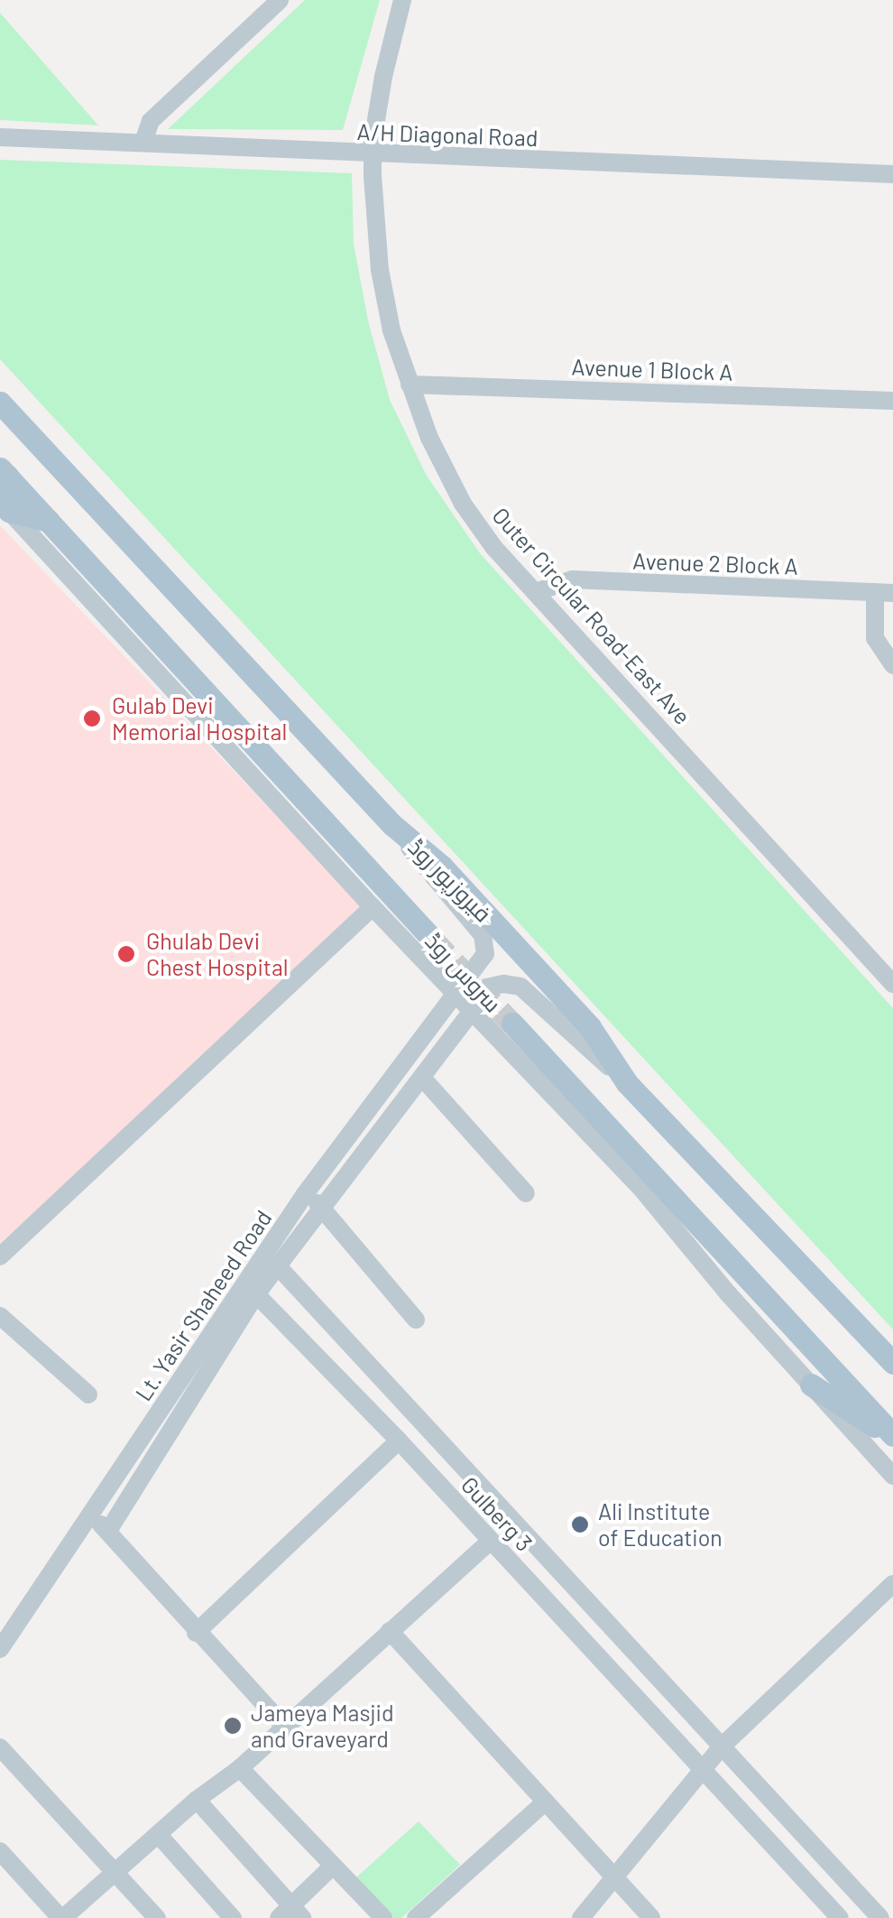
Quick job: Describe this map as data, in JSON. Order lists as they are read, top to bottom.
{
  "streets": {
    "main road": ["فیروزپور روڈ"],
    "street": [
      "A/H Diagonal Road",
      "Avenue 1 Block A",
      "Avenue 2 Block A",
      "Outer Circular Road-East Ave",
      "سروس روڈ",
      "Lt. Yasir Shaheed Road",
      "Gulberg 3"
    ]
  },
  "crossings": [
    ["A/H Diagonal Road", "Outer Circular Road-East Ave"],
    ["Avenue 1 Block A", "Outer Circular Road-East Ave"],
    ["Avenue 2 Block A", "Outer Circular Road-East Ave"],
    ["فیروزپور روڈ", "Lt. Yasir Shaheed Road"],
    ["سروس روڈ", "Lt. Yasir Shaheed Road"]
  ],
  "places": [
    "Gulab Devi Memorial Hospital",
    "Ghulab Devi Chest Hospital",
    "Ali Institute of Education",
    "Jameya Masjid and Graveyard"
  ]
}
